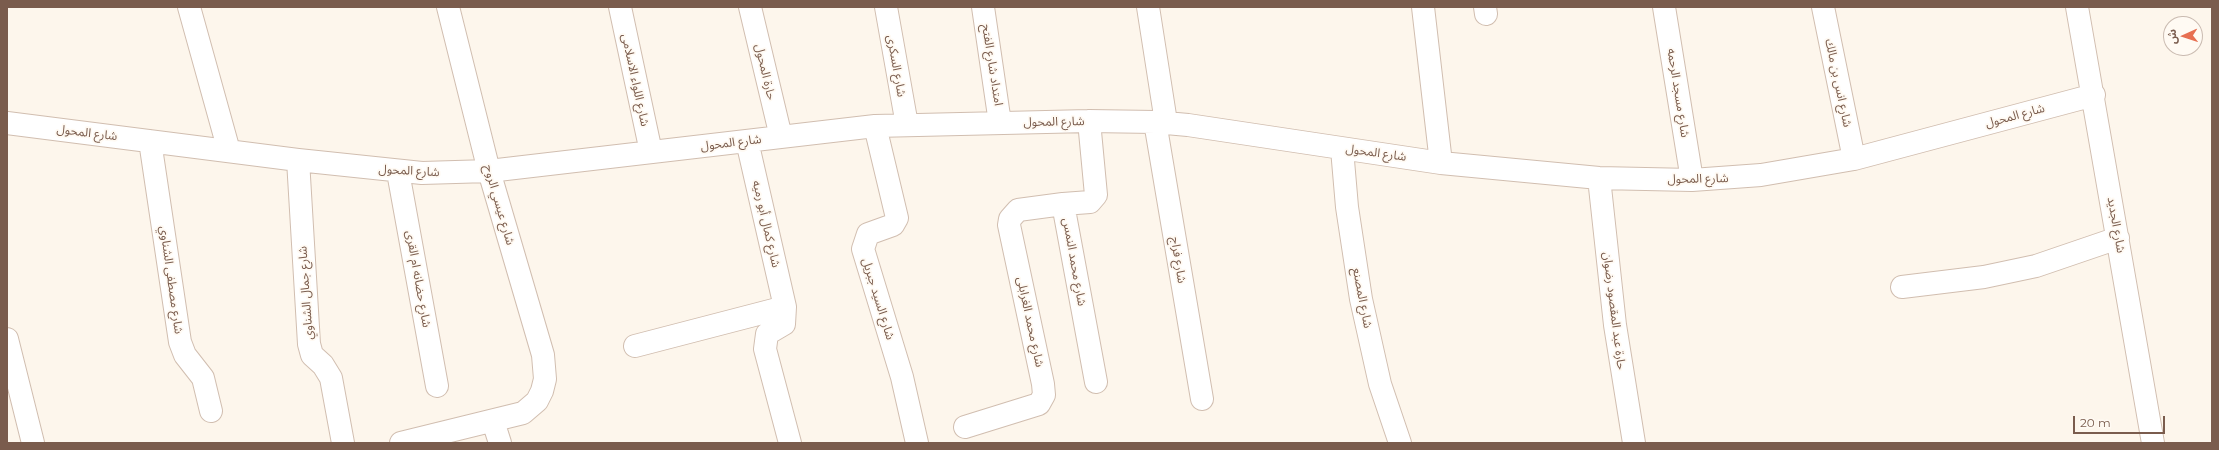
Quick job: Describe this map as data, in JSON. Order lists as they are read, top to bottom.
{
  "streets": {
    "street": [
      "امتداد شارع الفتح",
      "شارع السكرى",
      "حارة المحول",
      "شارع اللواء الاسلامى",
      "شارع انس بن مالك",
      "شارع مسجد الرحمه",
      "شارع المحول",
      "شارع عيسي الروح",
      "شارع كمال أبو رميه",
      "شارع الجديد",
      "شارع فراج",
      "شارع محمد النمس",
      "شارع حضانه ام القرى",
      "شارع مصطفى الشناوي",
      "شارع جمال الشناوي",
      "شارع المصنع",
      "شارع السيد جبريل",
      "حارة عبد المقصود رضوان",
      "شارع محمد الغرابلى"
    ]
  },
  "crossings": [
    ["امتداد شارع الفتح", "شارع المحول"],
    ["شارع السكرى", "شارع المحول"],
    ["حارة المحول", "شارع المحول"],
    ["شارع اللواء الاسلامى", "شارع المحول"],
    ["شارع انس بن مالك", "شارع المحول"],
    ["شارع مسجد الرحمه", "شارع المحول"],
    ["شارع المحول", "شارع عيسي الروح"],
    ["شارع المحول", "شارع كمال أبو رميه"],
    ["شارع المحول", "شارع الجديد"],
    ["شارع المحول", "شارع فراج"],
    ["شارع المحول", "شارع محمد النمس"],
    ["شارع المحول", "شارع حضانه ام القرى"],
    ["شارع المحول", "شارع مصطفى الشناوي"],
    ["شارع المحول", "شارع جمال الشناوي"],
    ["شارع المحول", "شارع المصنع"],
    ["شارع المحول", "شارع السيد جبريل"],
    ["شارع المحول", "حارة عبد المقصود رضوان"],
    ["شارع محمد النمس", "شارع محمد الغرابلى"]
  ],
  "scale_bar": "20 m",
  "north": "left"
}
